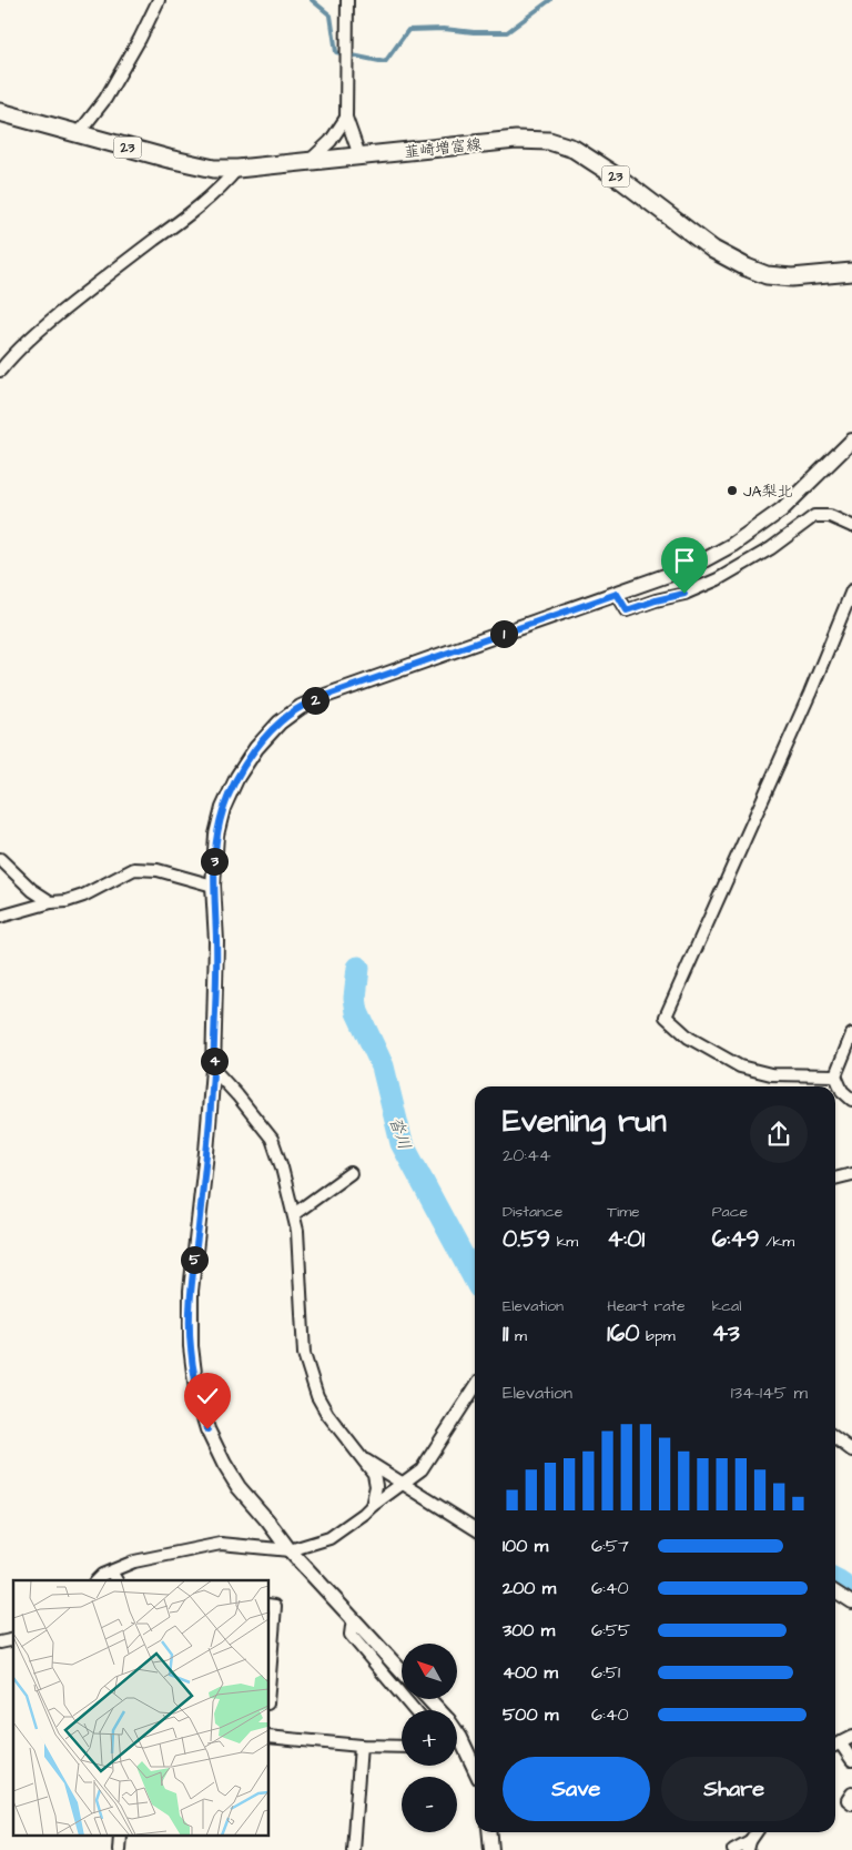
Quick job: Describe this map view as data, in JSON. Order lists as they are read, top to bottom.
{
  "streets": {
    "main road": ["23", "韮崎増富線"]
  },
  "water": ["沓川"],
  "places": ["JA梨北"],
  "north": "top left",
  "page": {
    "pins": [
      "1",
      "2",
      "3",
      "4",
      "5"
    ],
    "heading": ["Evening run", "20:44"],
    "stats": [
      ["Distance", "0.59 km"],
      ["Time", "4:01"],
      ["Pace", "6:49 /km"],
      ["Elevation", "11 m"],
      ["Heart rate", "160 bpm"],
      ["kcal", "43"]
    ],
    "chart": ["Elevation", "134–145 m"],
    "list": [
      {
        "name": "100 m",
        "note": "6:57"
      },
      {
        "name": "200 m",
        "note": "6:40"
      },
      {
        "name": "300 m",
        "note": "6:55"
      },
      {
        "name": "400 m",
        "note": "6:51"
      },
      {
        "name": "500 m",
        "note": "6:40"
      }
    ],
    "map_buttons": ["+", "−"],
    "buttons": ["Save", "Share"]
  }
}
